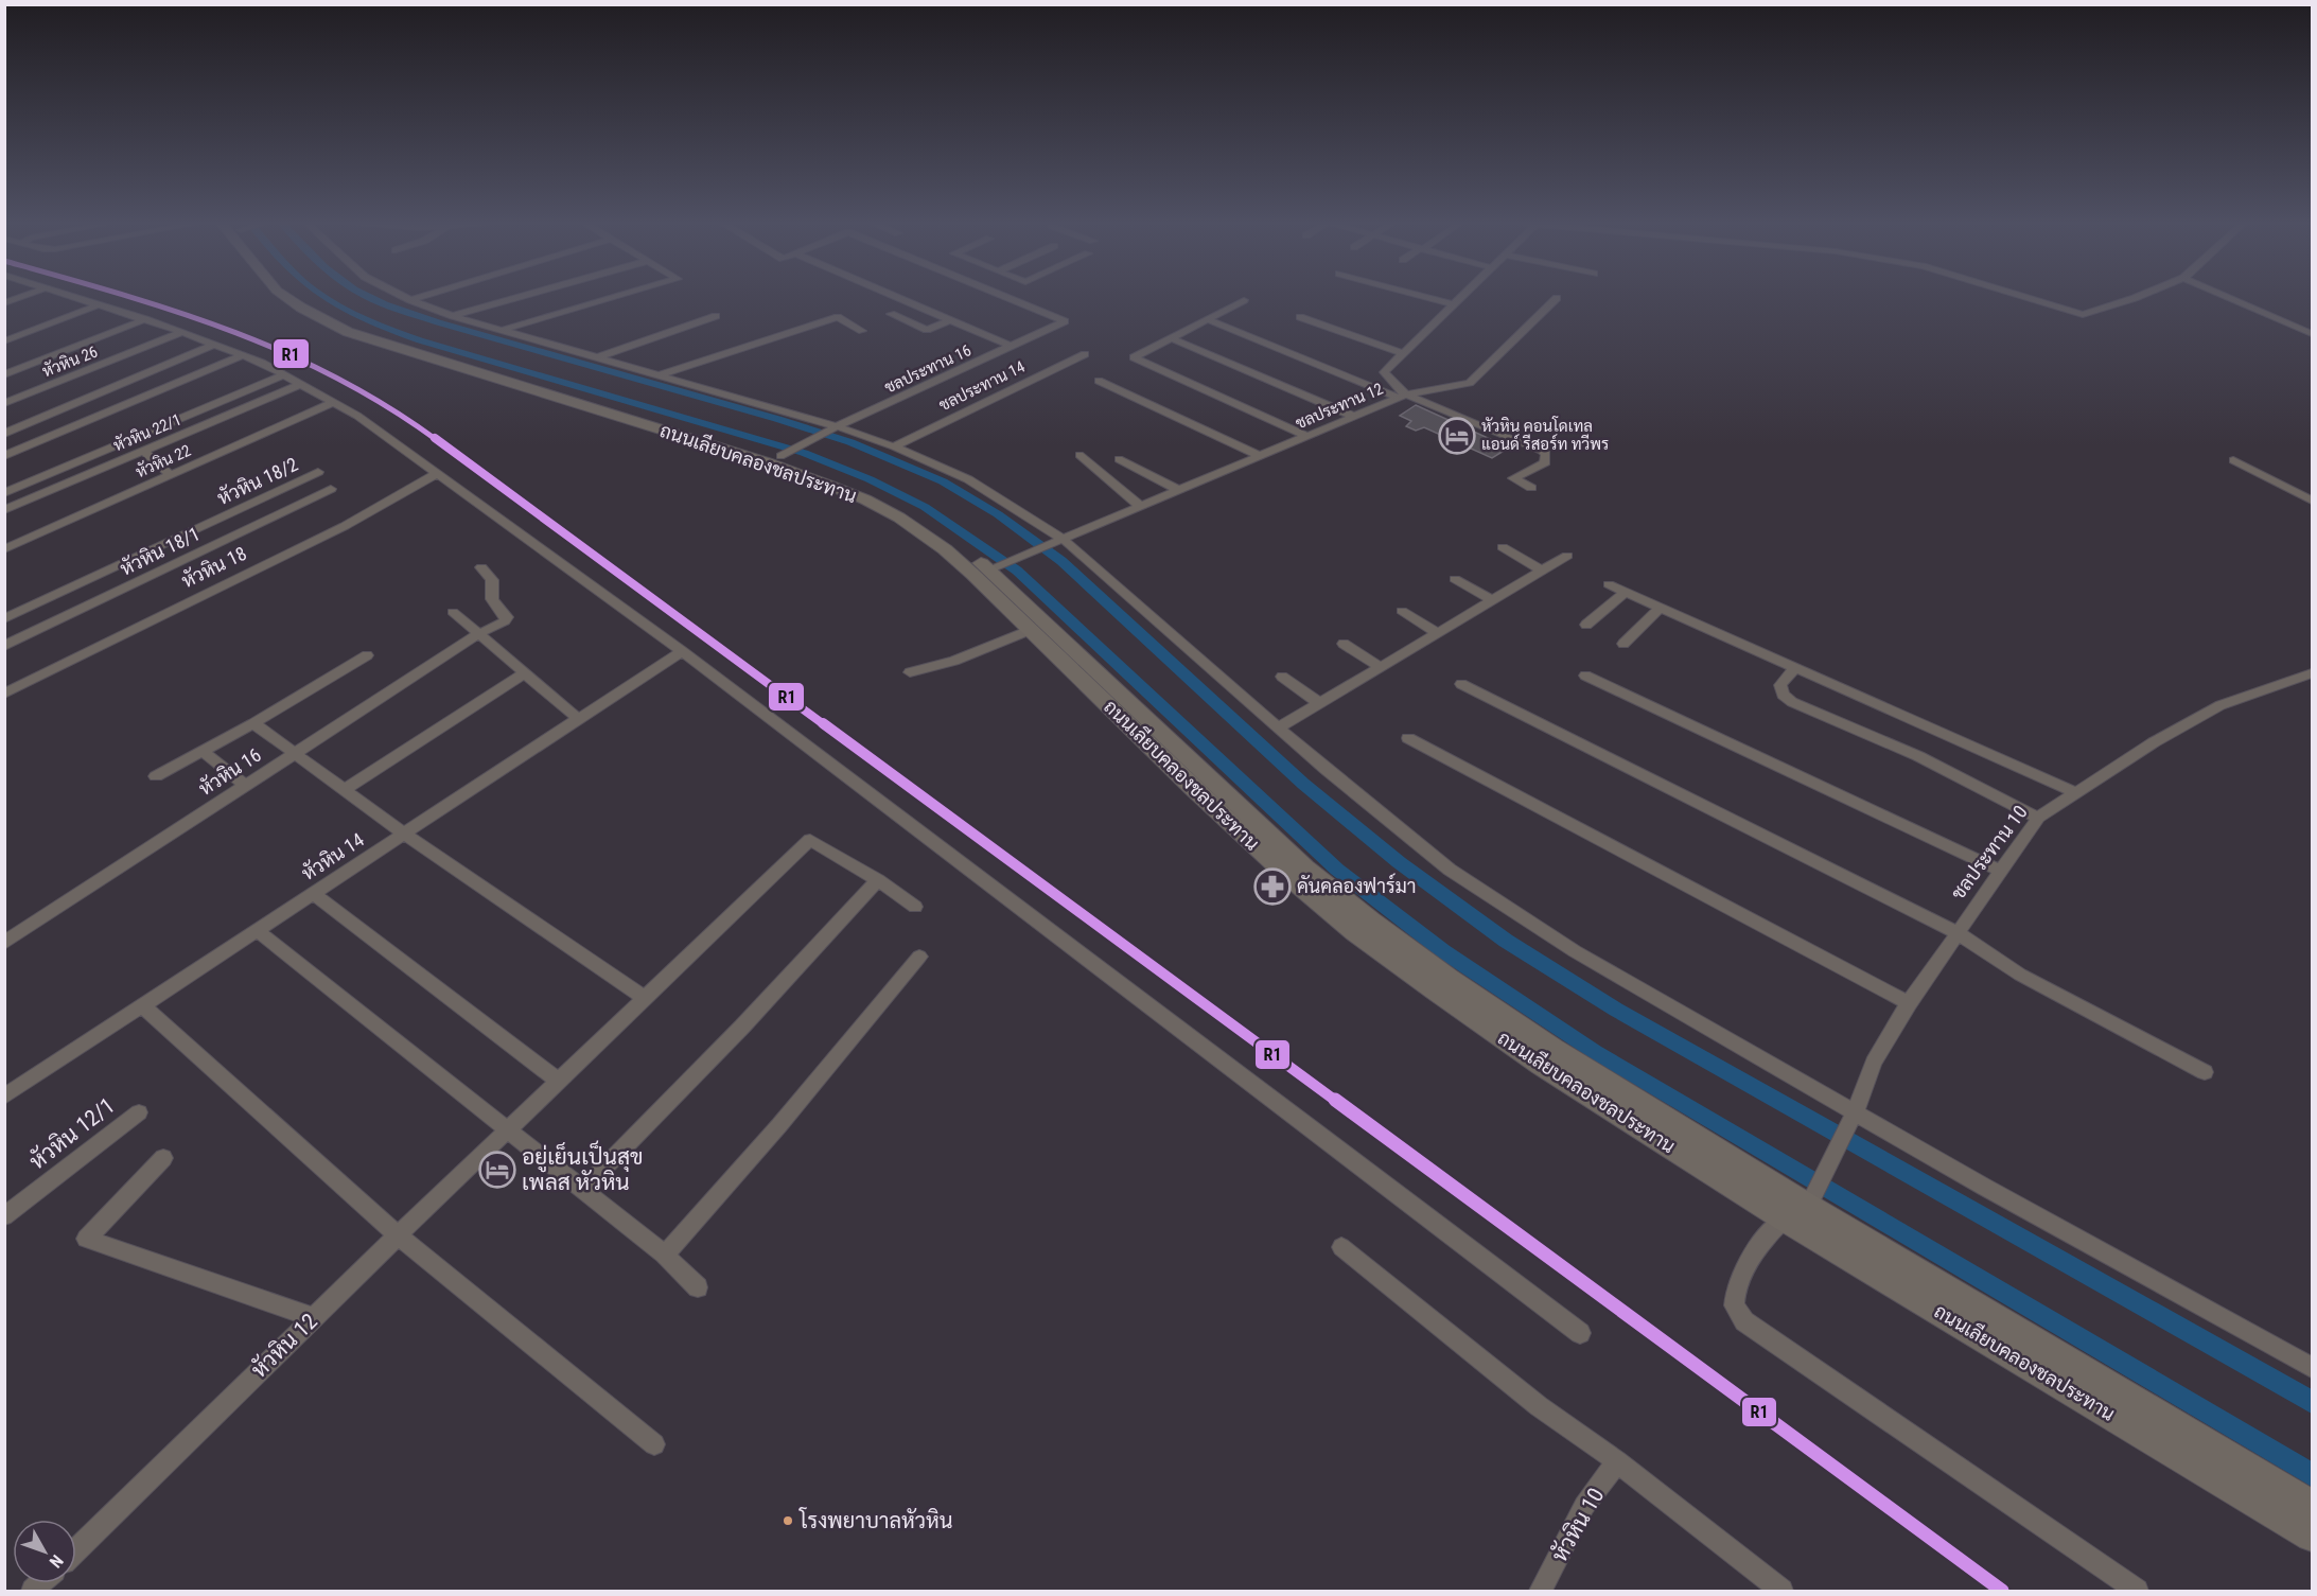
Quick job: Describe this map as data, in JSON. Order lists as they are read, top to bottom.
{
  "streets": {
    "street": [
      "หัวหิน 26",
      "ชลประทาน 16",
      "ชลประทาน 14",
      "ชลประทาน 12",
      "หัวหิน 22/1",
      "หัวหิน 22",
      "ถนนเลียบคลองชลประทาน",
      "หัวหิน 18/2",
      "หัวหิน 18/1",
      "หัวหิน 18",
      "หัวหิน 16",
      "ชลประทาน 10",
      "หัวหิน 14",
      "หัวหิน 12/1",
      "หัวหิน 12",
      "หัวหิน 10"
    ]
  },
  "crossings": [
    ["ชลประทาน 16", "ถนนเลียบคลองชลประทาน"],
    ["ชลประทาน 12", "ถนนเลียบคลองชลประทาน"],
    ["ถนนเลียบคลองชลประทาน", "ชลประทาน 10"]
  ],
  "places": {
    "hotel": ["หัวหิน คอนโดเทล แอนด์ รีสอร์ท ทวีพร", "อยู่เย็นเป็นสุข เพลส หัวหิน"],
    "pharmacy": ["คันคลองฟาร์มา"],
    "other": ["โรงพยาบาลหัวหิน"]
  },
  "lines": ["transit line R1"],
  "north": "bottom right"
}
